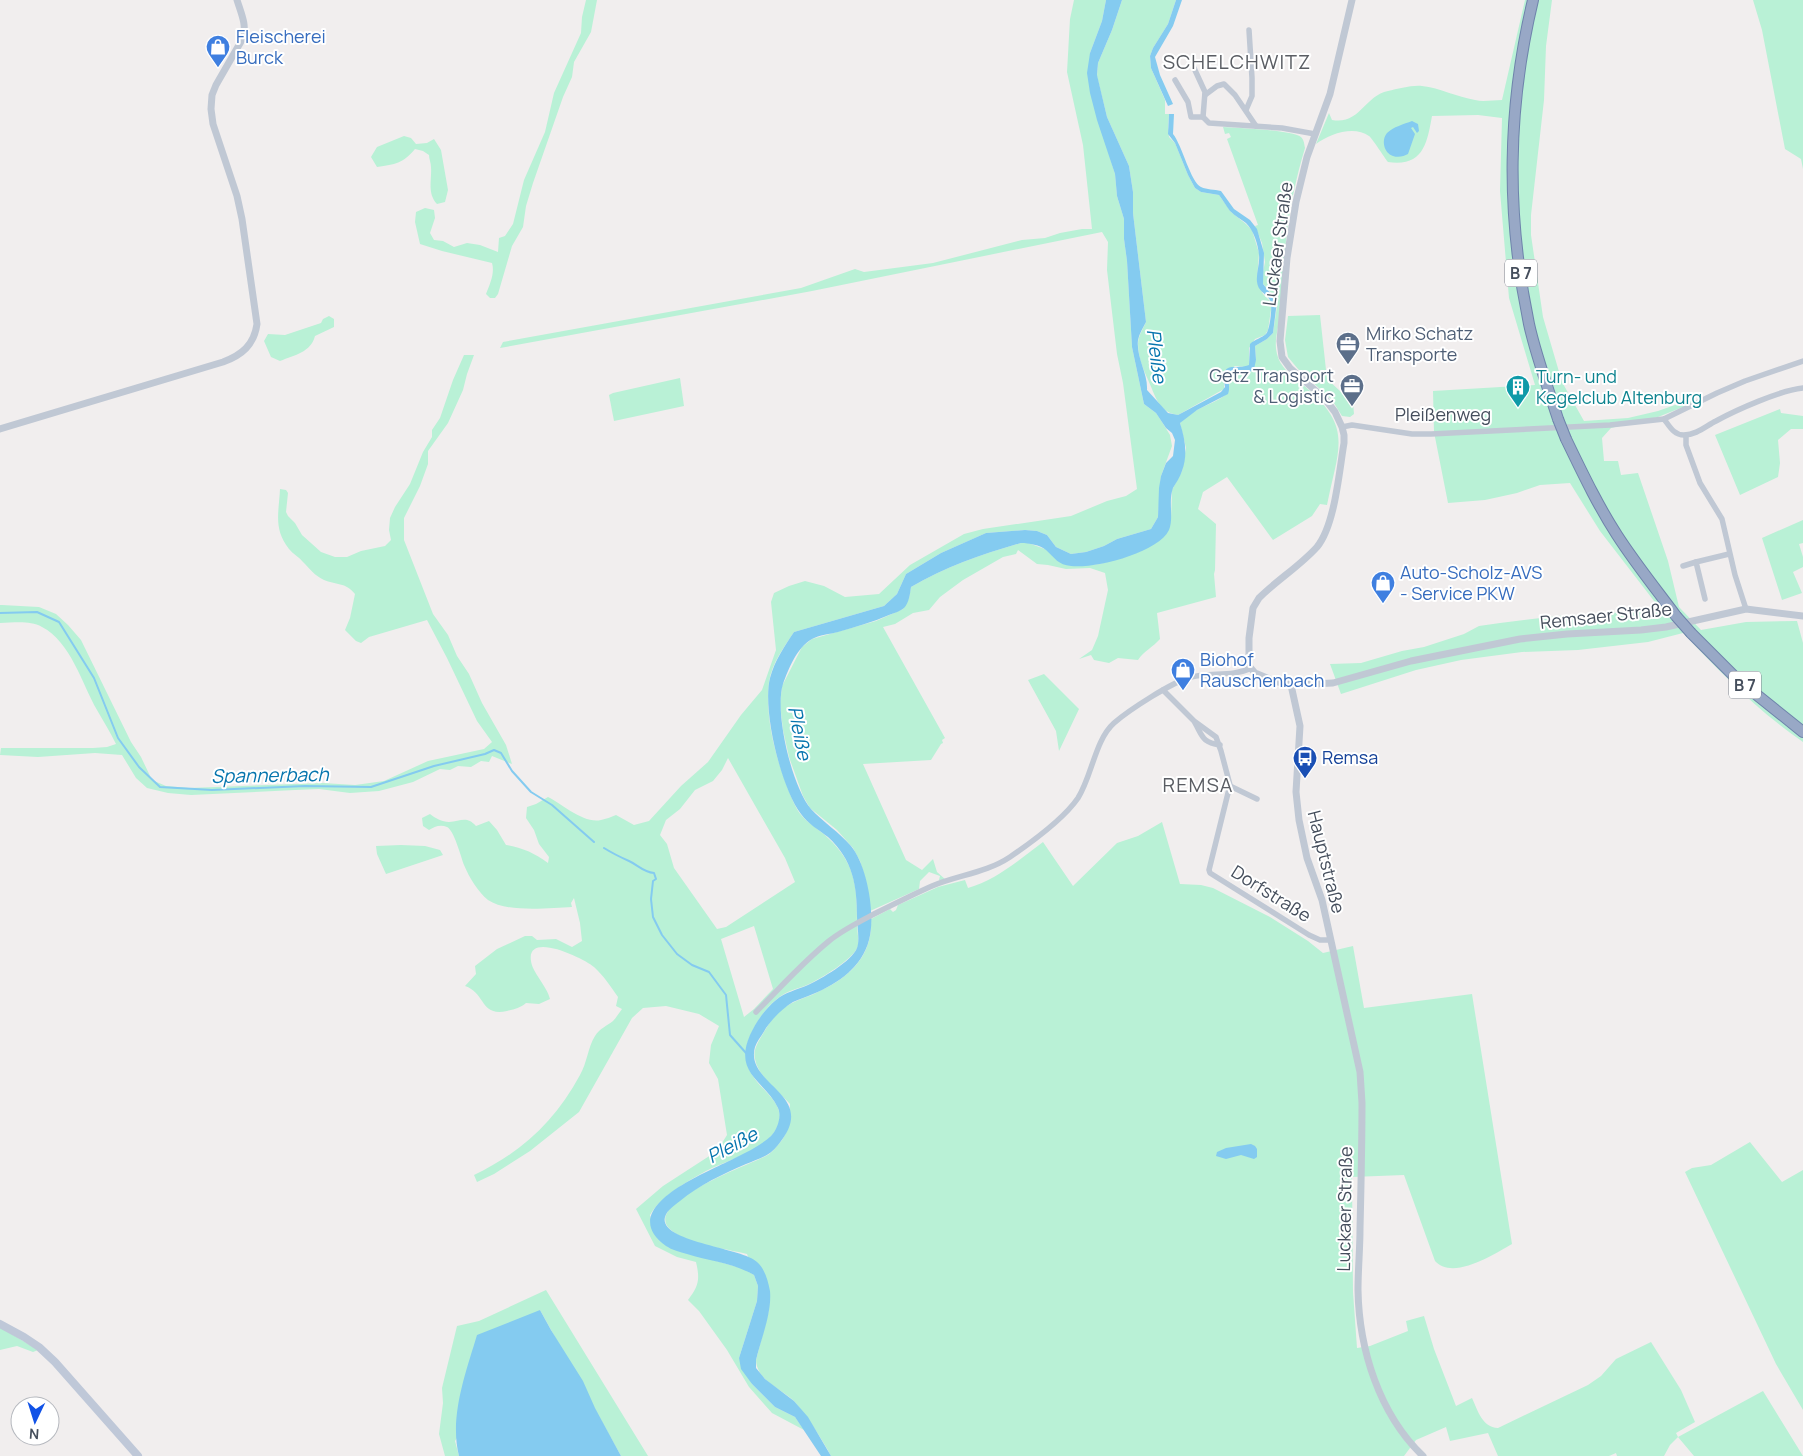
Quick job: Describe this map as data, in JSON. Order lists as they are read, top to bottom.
{
  "streets": {
    "highway": ["B 7"],
    "street": [
      "Luckaer Straße",
      "Pleißenweg",
      "Remsaer Straße",
      "Hauptstraße",
      "Dorfstraße"
    ]
  },
  "crossings": [
    ["Luckaer Straße", "Pleißenweg"],
    ["Luckaer Straße", "Hauptstraße"],
    ["Remsaer Straße", "Hauptstraße"],
    ["Hauptstraße", "Dorfstraße"]
  ],
  "districts": ["SCHELCHWITZ", "REMSA"],
  "water": ["Pleiße", "Spannerbach"],
  "places": {
    "shop": ["Fleischerei Burck", "Auto-Scholz-AVS - Service PKW", "Biohof Rauschenbach"],
    "office": ["Mirko Schatz Transporte", "Getz Transport & Logistic"],
    "building": ["Turn- und Kegelclub Altenburg"],
    "bus stop": ["Remsa"]
  },
  "north": "bottom"
}
